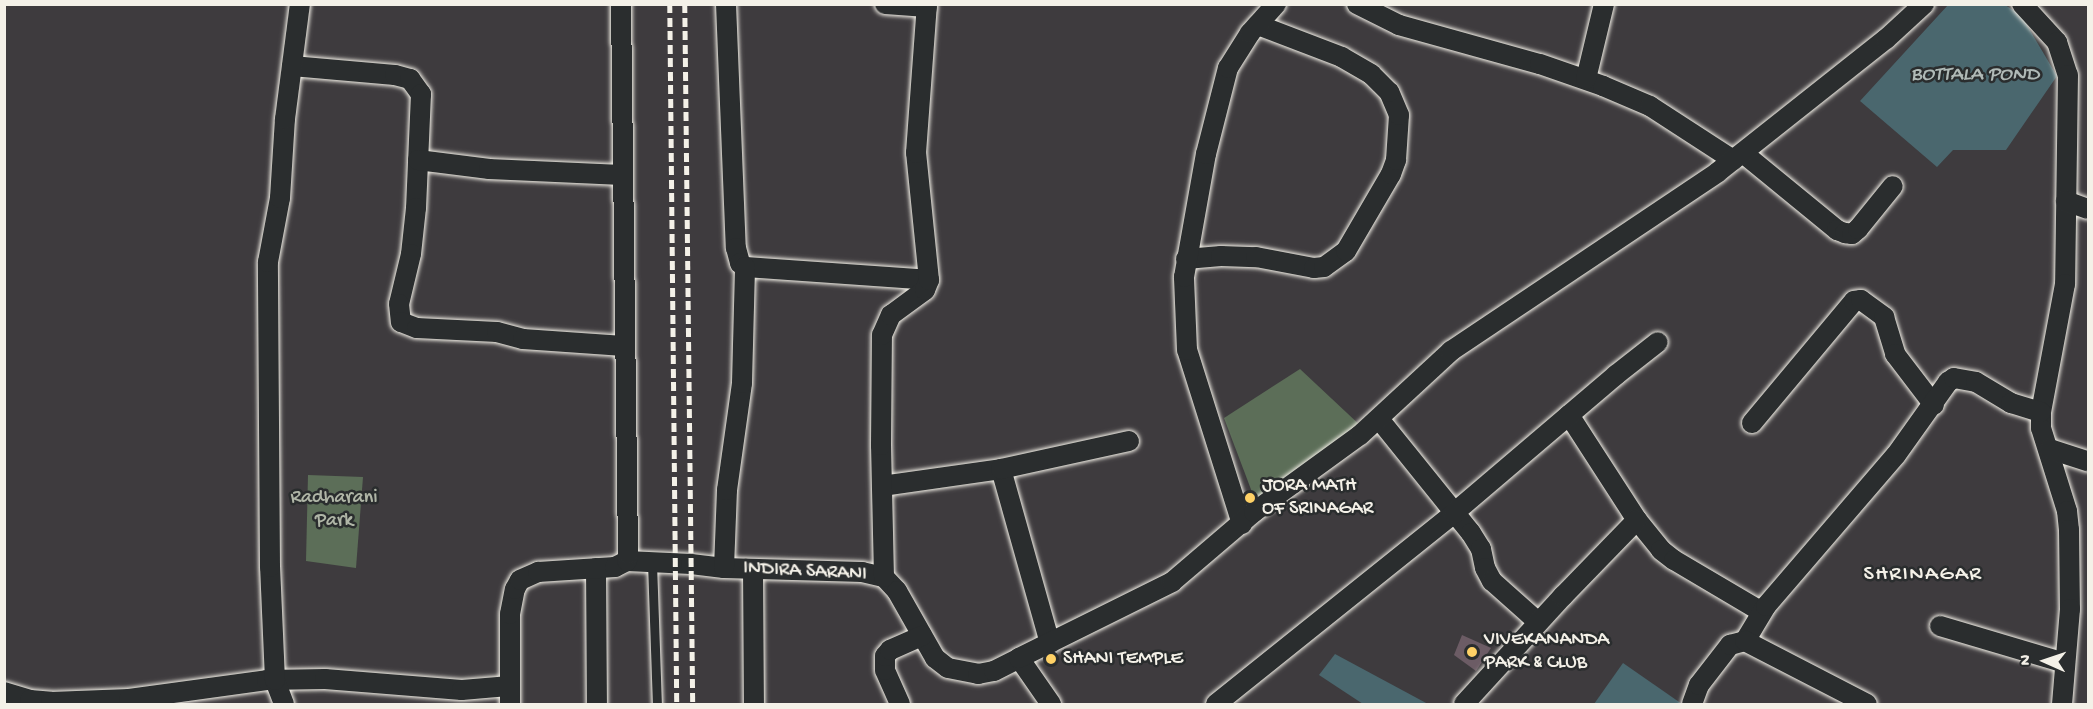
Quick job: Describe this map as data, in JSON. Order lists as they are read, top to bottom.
{
  "streets": {
    "street": ["INDIRA SARANI"]
  },
  "districts": ["SHRINAGAR"],
  "water": ["BOTTALA POND"],
  "parks": ["Radharani Park"],
  "places": ["JORA MATH OF SRINAGAR", "VIVEKANANDA PARK & CLUB", "SHANI TEMPLE"],
  "north": "left"
}
